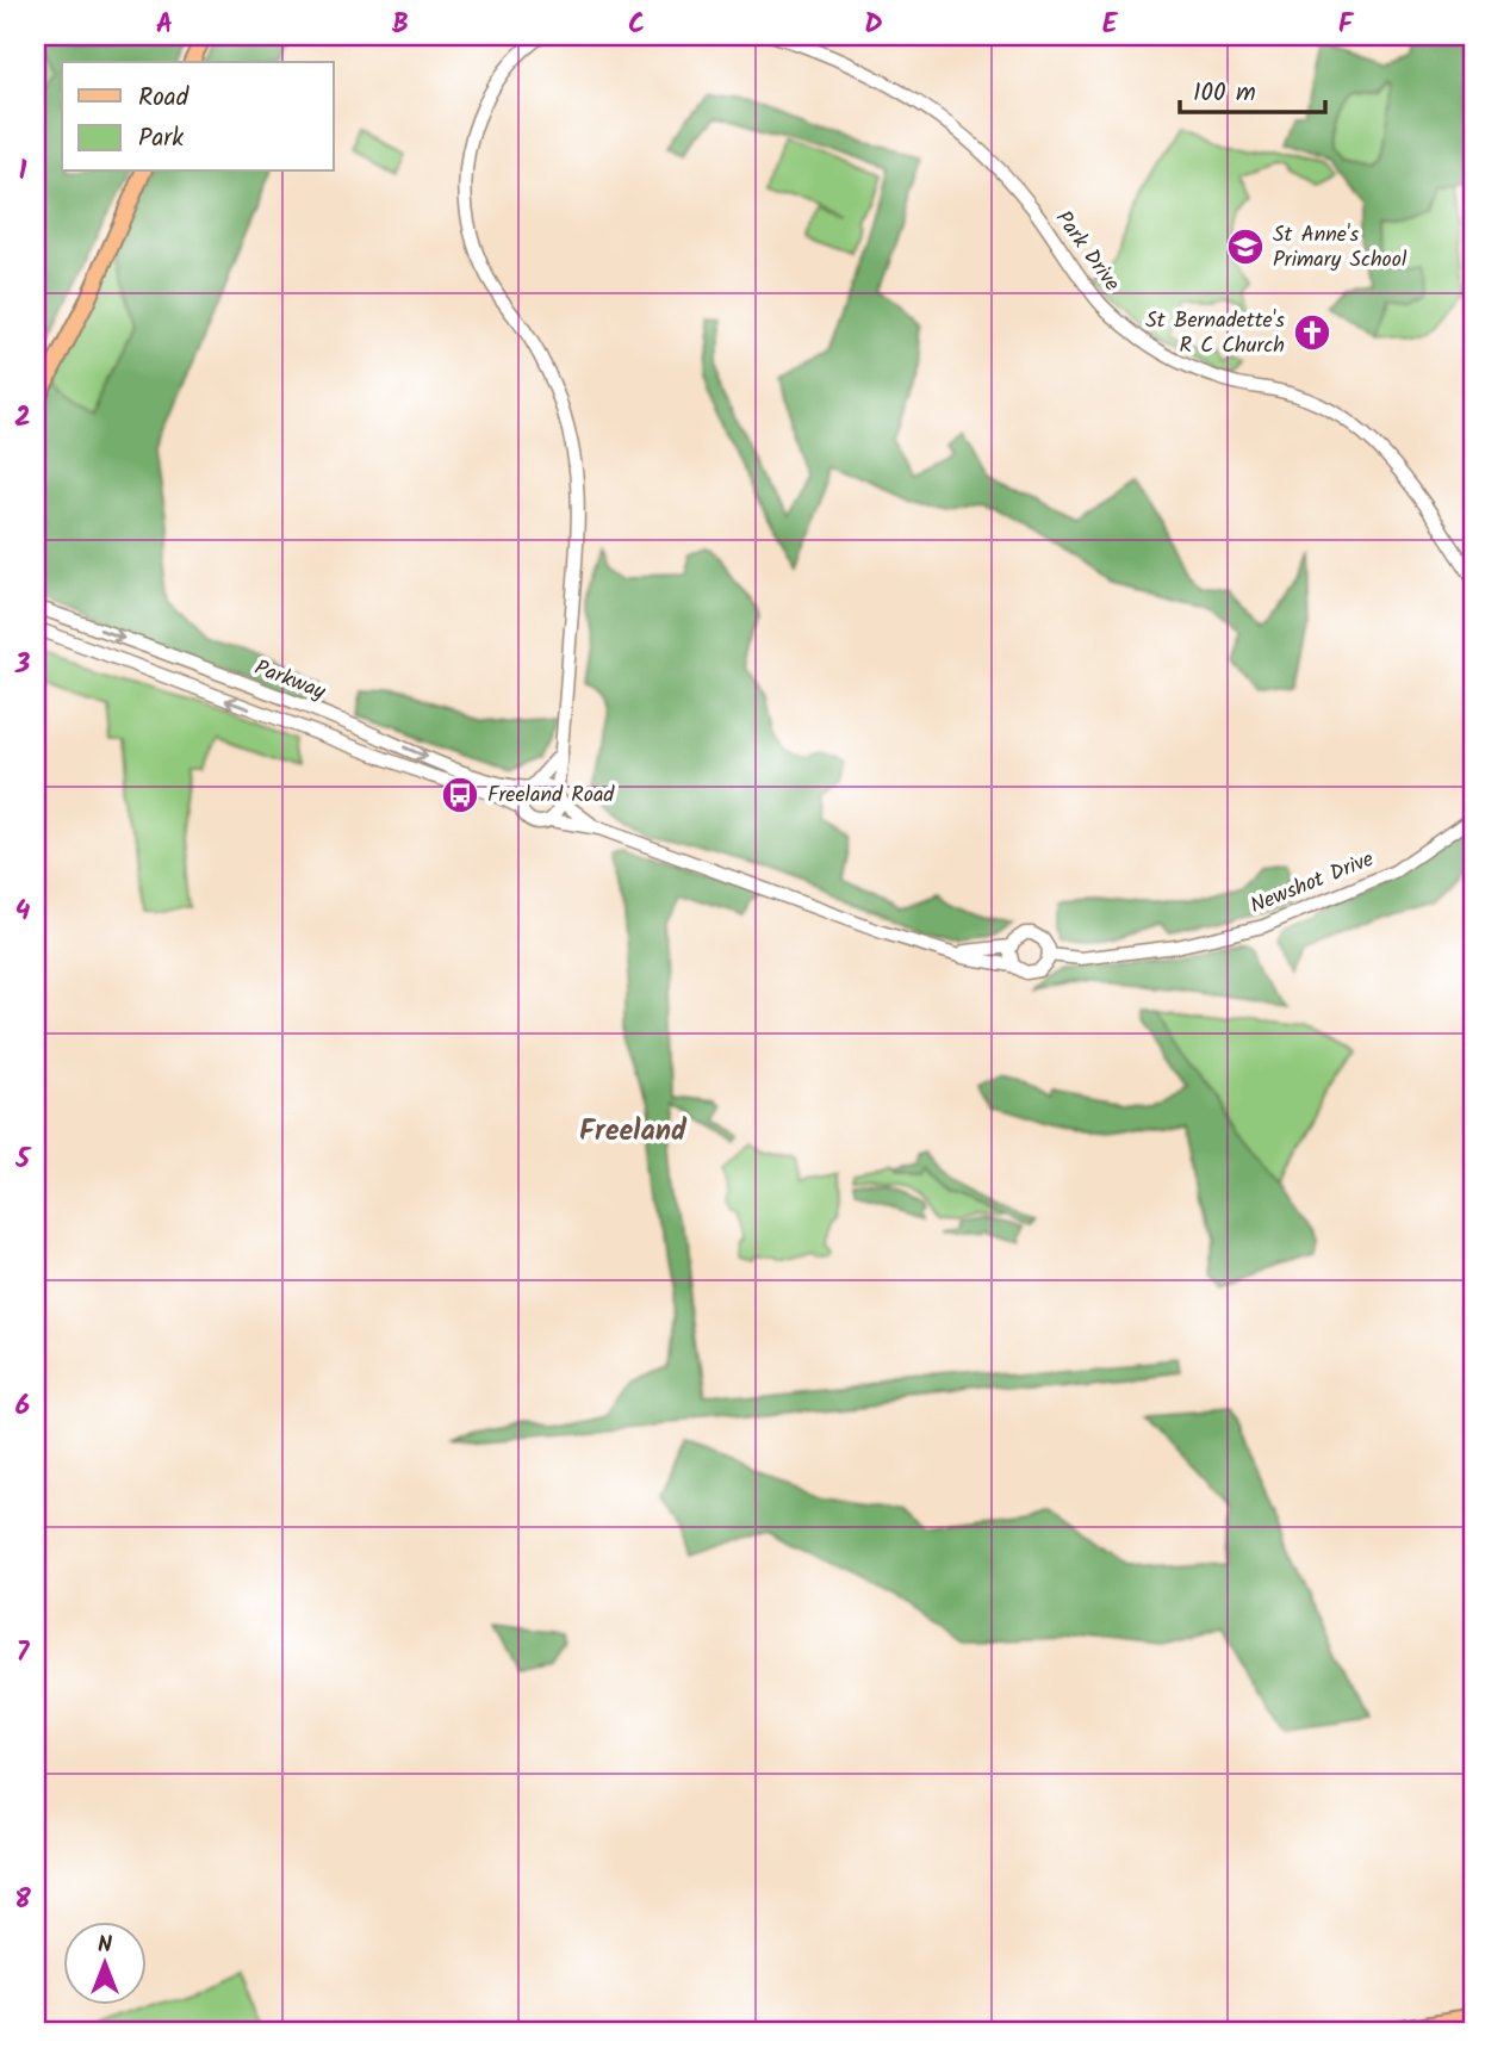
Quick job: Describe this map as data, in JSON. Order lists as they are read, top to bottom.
{
  "streets": {
    "street": ["Park Drive", "Parkway", "Newshot Drive"]
  },
  "districts": ["Freeland"],
  "places": {
    "school or university": ["St Anne's Primary School"],
    "church": ["St Bernadette's R C Church"],
    "bus stop": ["Freeland Road"]
  },
  "legend": ["Road", "Park"],
  "scale_bar": "100 m",
  "north": "top",
  "grid": {
    "columns": [
      "A",
      "B",
      "C",
      "D",
      "E",
      "F"
    ],
    "rows": [
      "1",
      "2",
      "3",
      "4",
      "5",
      "6",
      "7",
      "8"
    ]
  }
}
